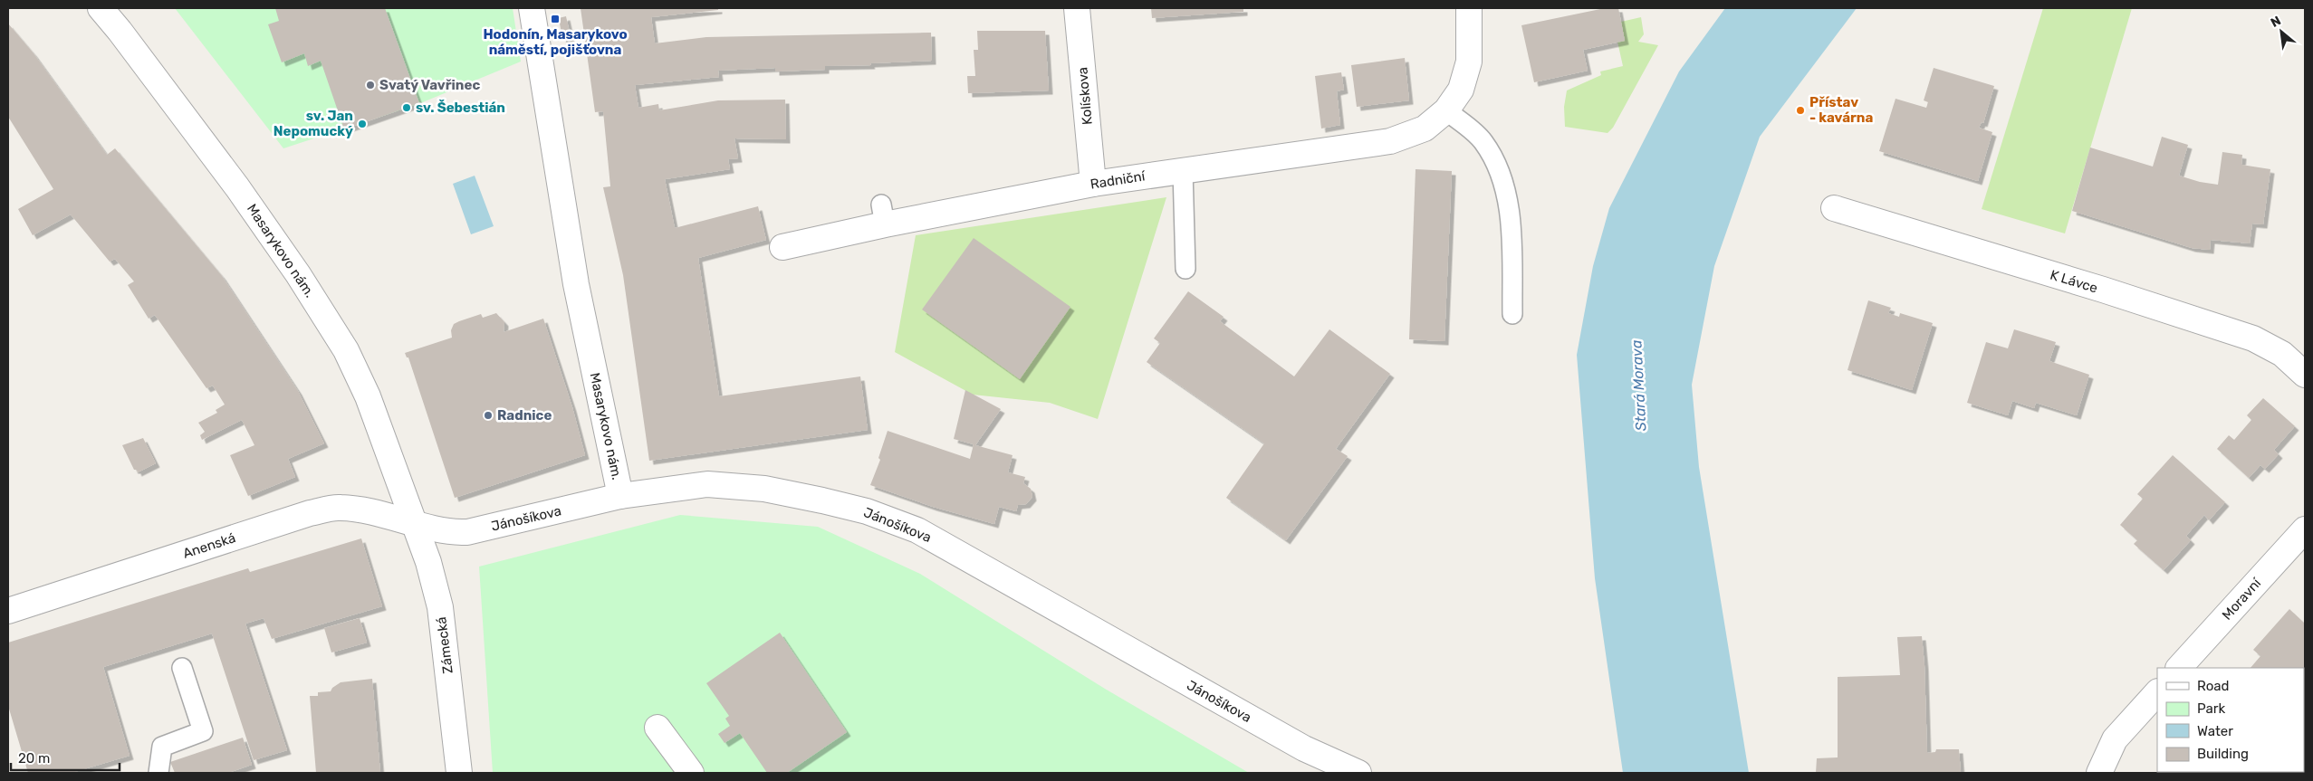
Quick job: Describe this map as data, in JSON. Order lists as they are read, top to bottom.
{
  "streets": {
    "street": [
      "Kolískova",
      "Radniční",
      "Masarykovo nám.",
      "K Lávce",
      "Jánošíkova",
      "Anenská",
      "Moravní",
      "Zámecká"
    ]
  },
  "crossings": [
    ["Kolískova", "Radniční"],
    ["Masarykovo nám.", "Jánošíkova"],
    ["Masarykovo nám.", "Anenská"],
    ["Masarykovo nám.", "Zámecká"],
    ["Jánošíkova", "Anenská"],
    ["Jánošíkova", "Zámecká"],
    ["Anenská", "Zámecká"]
  ],
  "water": ["Stará Morava"],
  "places": {
    "transit": ["Hodonín, Masarykovo náměstí, pojišťovna"],
    "other": [
      "Svatý Vavřinec",
      "sv. Šebestián",
      "Přístav - kavárna",
      "sv. Jan Nepomucký",
      "Radnice"
    ]
  },
  "legend": [
    "Road",
    "Park",
    "Water",
    "Building"
  ],
  "scale_bar": "20 m",
  "north": "top left"
}
